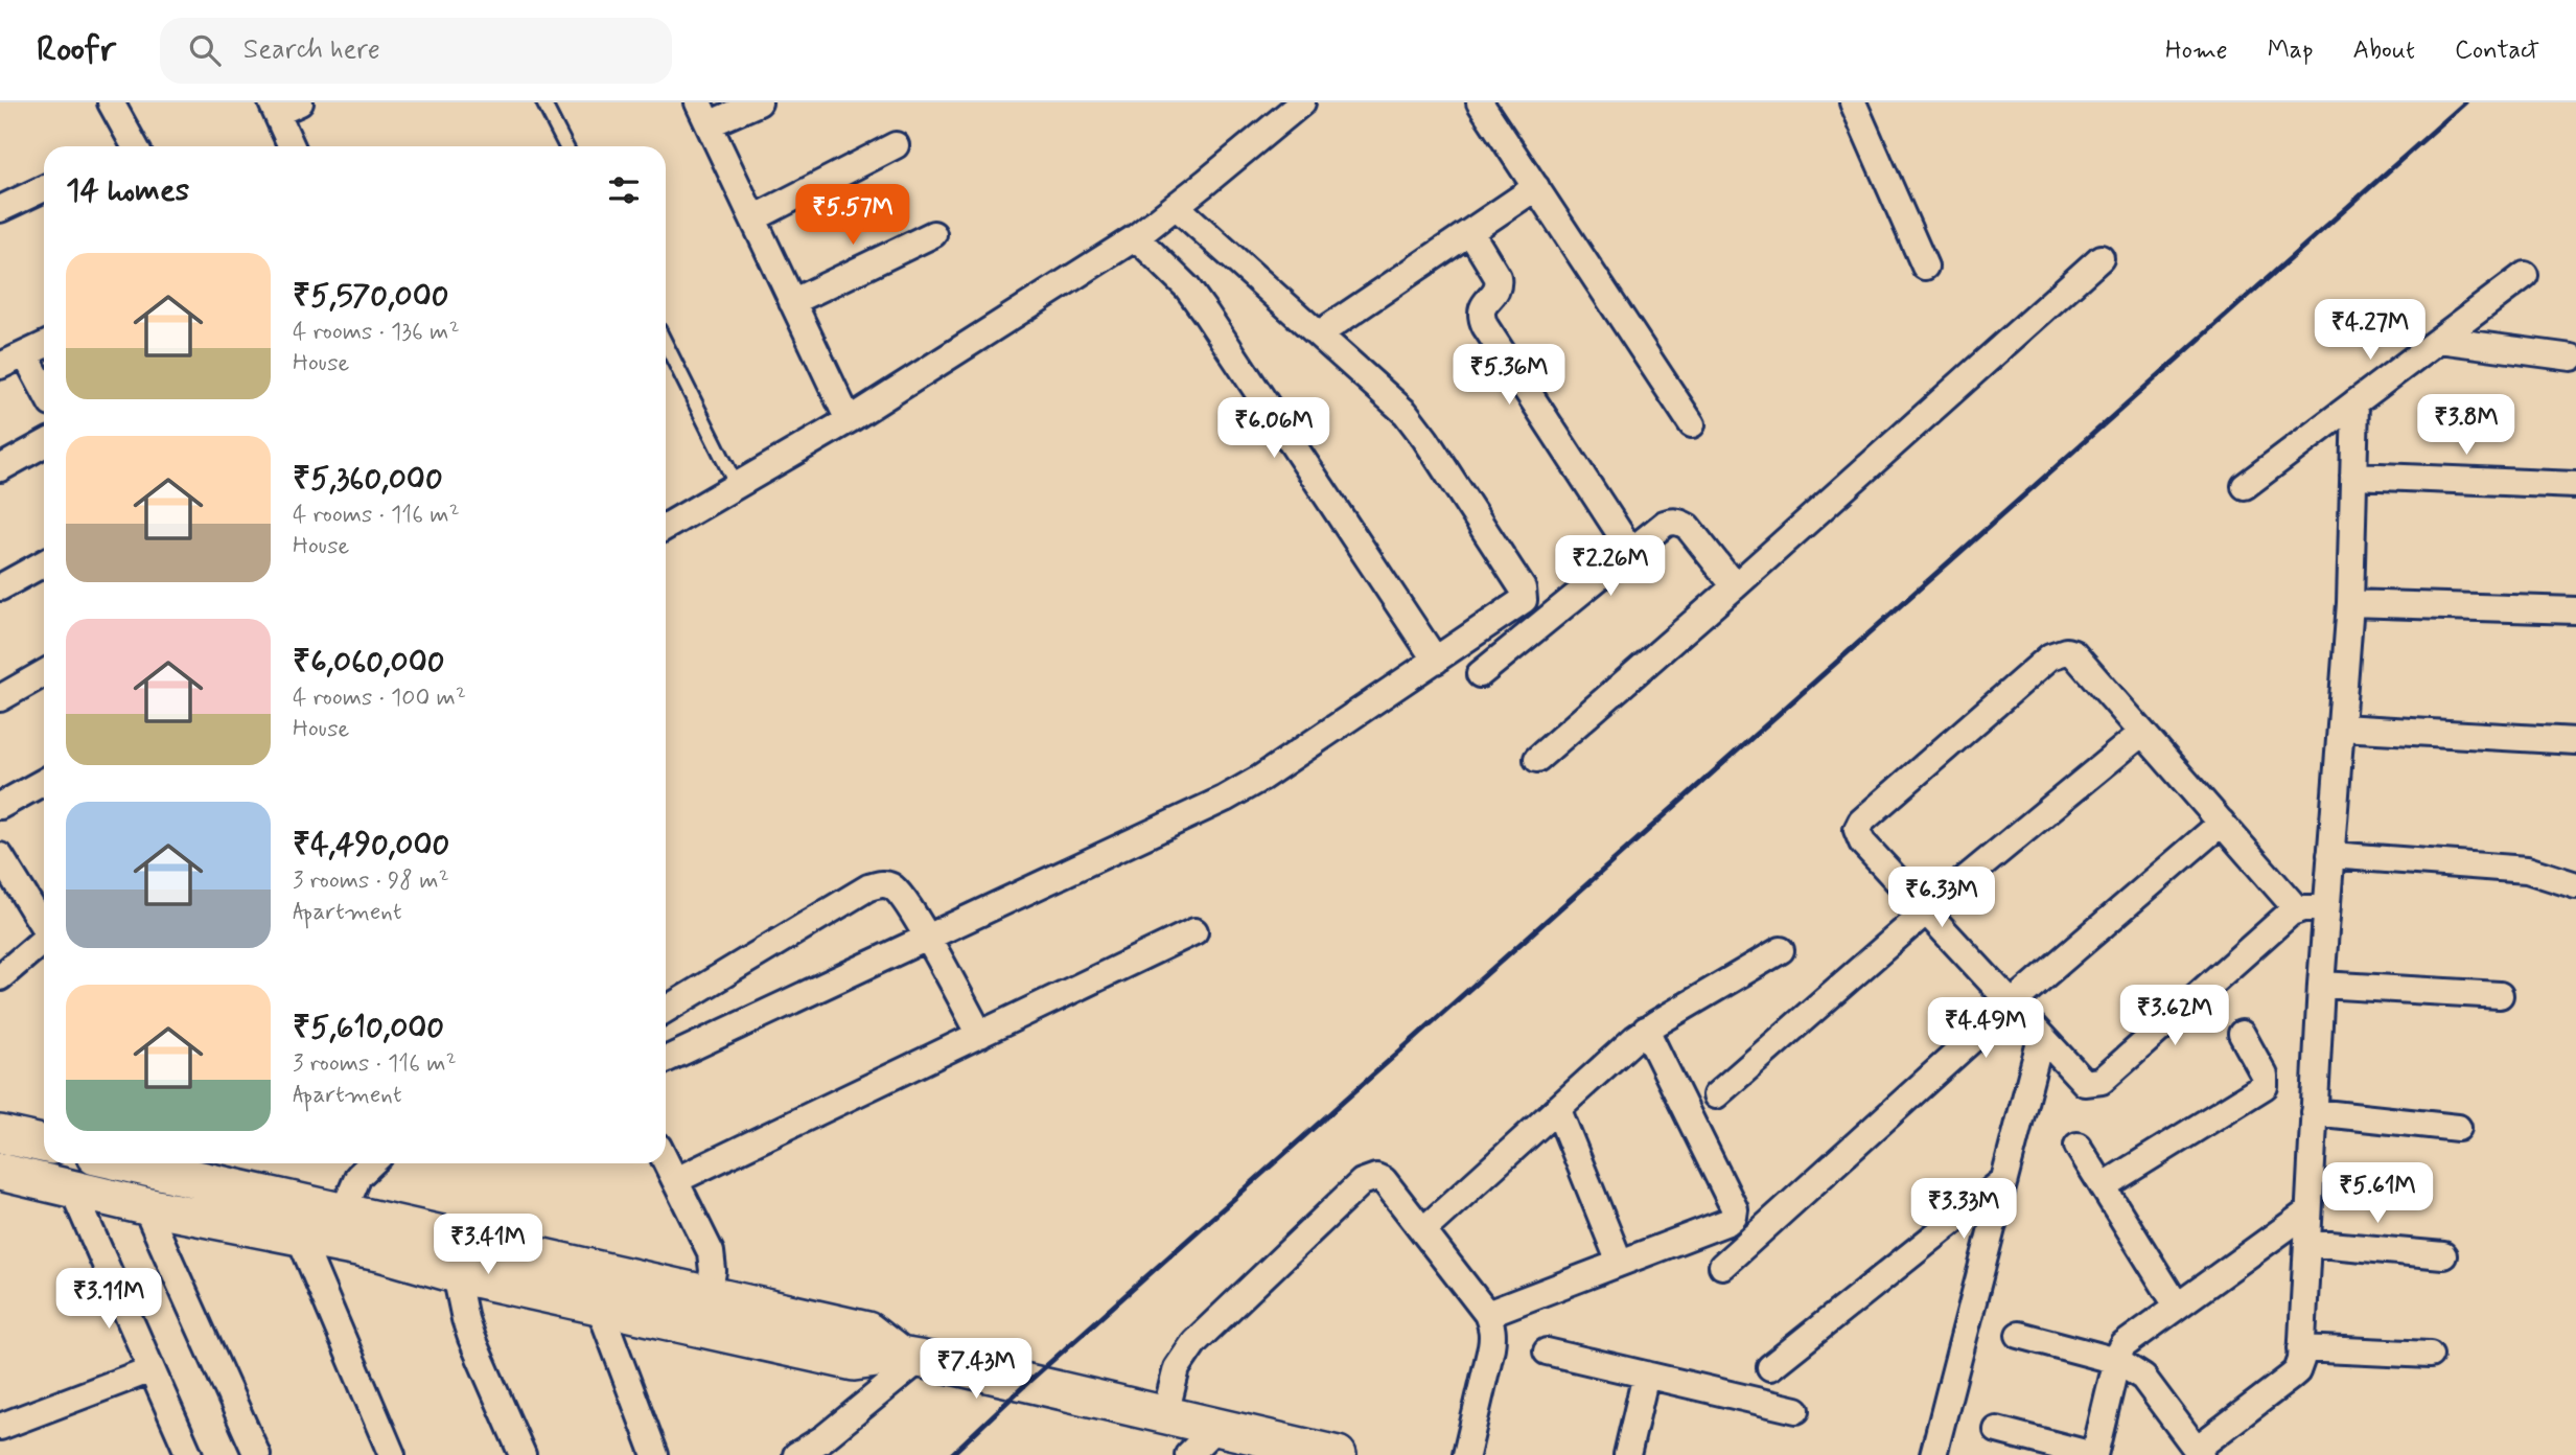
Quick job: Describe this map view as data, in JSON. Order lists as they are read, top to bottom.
{
  "page": {
    "header": "Roofr",
    "search": "Search here",
    "nav": [
      "Home",
      "Map",
      "About",
      "Contact"
    ],
    "heading": "14 homes",
    "price": [
      "₹5.57M",
      "₹4.27M",
      "₹5.36M",
      "₹3.8M",
      "₹6.06M",
      "₹2.26M",
      "₹6.33M",
      "₹3.62M",
      "₹4.49M",
      "₹5.61M",
      "₹3.33M",
      "₹3.41M",
      "₹3.11M",
      "₹7.43M"
    ],
    "list": [
      {
        "name": "₹5,570,000",
        "note": "4 rooms · 136 m² · House"
      },
      {
        "name": "₹5,360,000",
        "note": "4 rooms · 116 m² · House"
      },
      {
        "name": "₹6,060,000",
        "note": "4 rooms · 100 m² · House"
      },
      {
        "name": "₹4,490,000",
        "note": "3 rooms · 98 m² · Apartment"
      },
      {
        "name": "₹5,610,000",
        "note": "3 rooms · 116 m² · Apartment"
      }
    ]
  }
}
